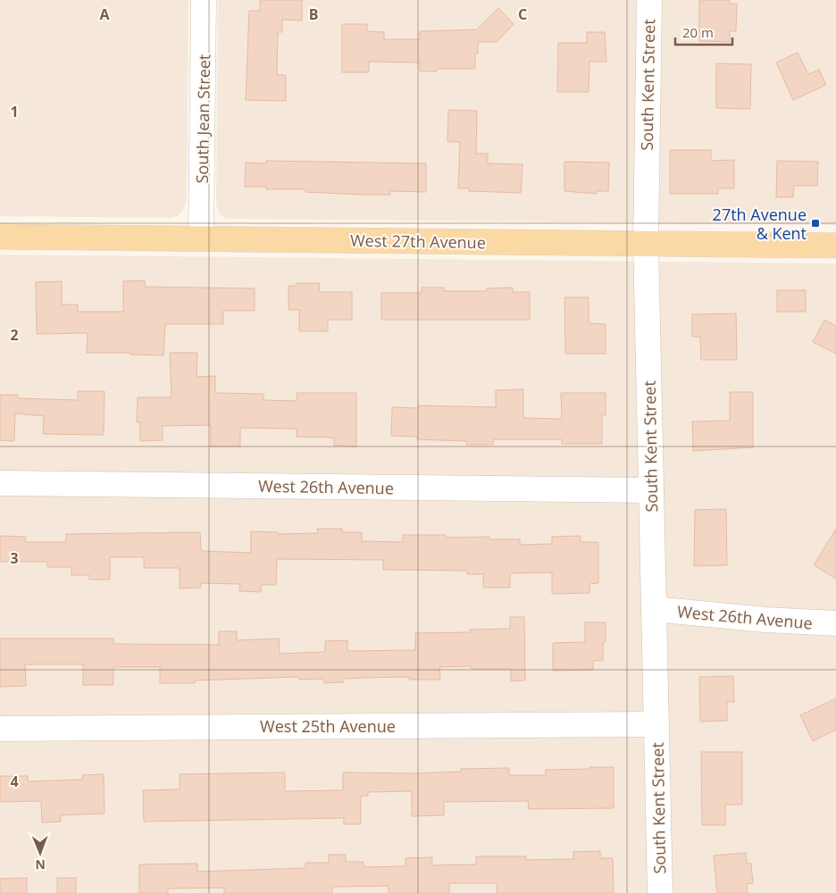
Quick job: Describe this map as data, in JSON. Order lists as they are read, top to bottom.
{
  "streets": {
    "main road": ["West 27th Avenue"],
    "street": [
      "South Kent Street",
      "South Jean Street",
      "West 26th Avenue",
      "West 25th Avenue"
    ]
  },
  "crossings": [
    ["South Kent Street", "West 27th Avenue"],
    ["South Kent Street", "West 26th Avenue"],
    ["South Kent Street", "West 25th Avenue"],
    ["South Jean Street", "West 27th Avenue"]
  ],
  "places": {
    "transit": ["27th Avenue & Kent"]
  },
  "scale_bar": "20 m",
  "north": "bottom",
  "grid": {
    "columns": ["A", "B", "C"],
    "rows": [
      "1",
      "2",
      "3",
      "4"
    ]
  }
}
